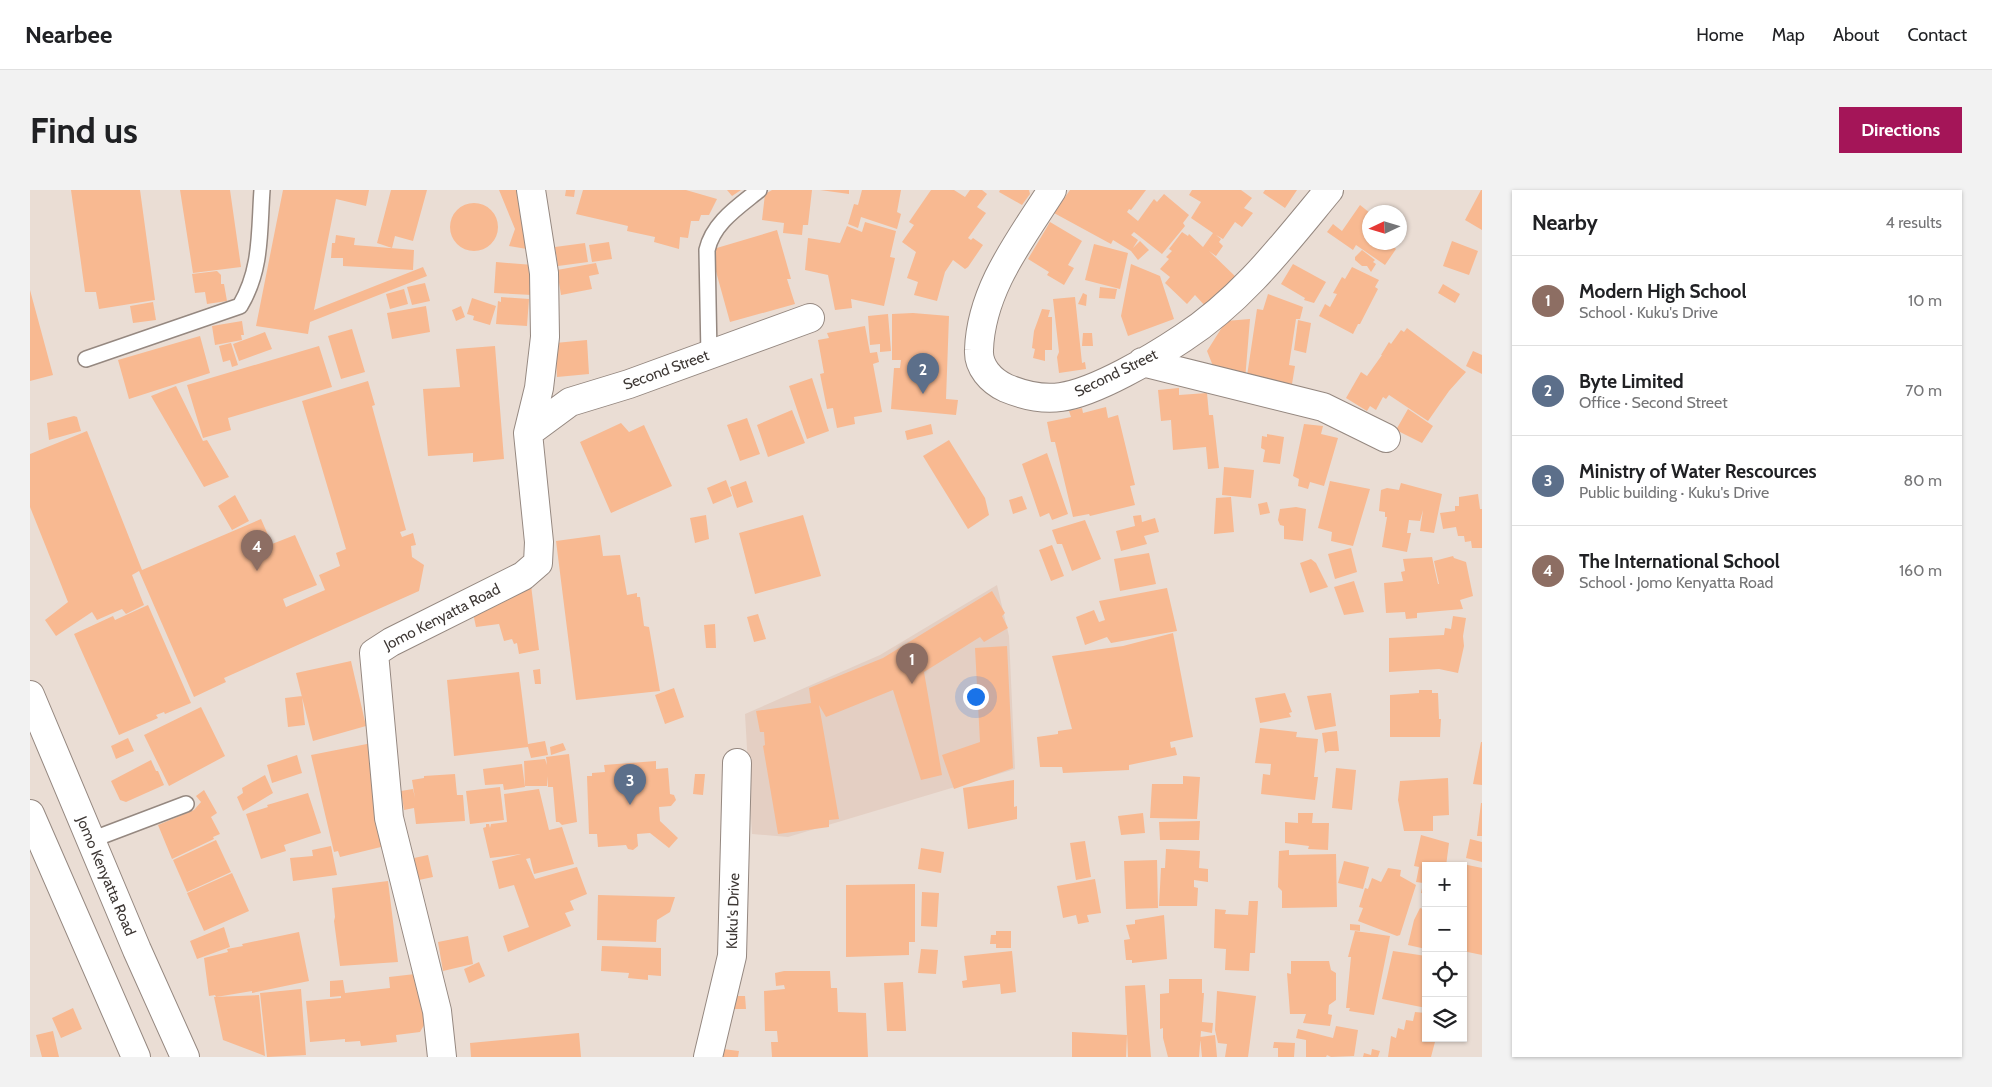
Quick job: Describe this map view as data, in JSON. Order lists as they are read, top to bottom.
{
  "streets": {
    "street": ["Second Street", "Jomo Kenyatta Road", "Kuku's Drive"]
  },
  "crossings": [
    ["Second Street", "Jomo Kenyatta Road"]
  ],
  "north": "left",
  "page": {
    "header": "Nearbee",
    "nav": [
      "Home",
      "Map",
      "About",
      "Contact"
    ],
    "buttons": "Directions",
    "title": "Find us",
    "heading": ["Nearby", "4 results"],
    "list": [
      {
        "mark": "1",
        "name": "Modern High School",
        "note": "School · Kuku's Drive",
        "value": "10 m"
      },
      {
        "mark": "2",
        "name": "Byte Limited",
        "note": "Office · Second Street",
        "value": "70 m"
      },
      {
        "mark": "3",
        "name": "Ministry of Water Rescources",
        "note": "Public building · Kuku's Drive",
        "value": "80 m"
      },
      {
        "mark": "4",
        "name": "The International School",
        "note": "School · Jomo Kenyatta Road",
        "value": "160 m"
      }
    ],
    "pins": [
      "2",
      "4",
      "1",
      "3"
    ],
    "map_buttons": ["+", "−"]
  }
}
